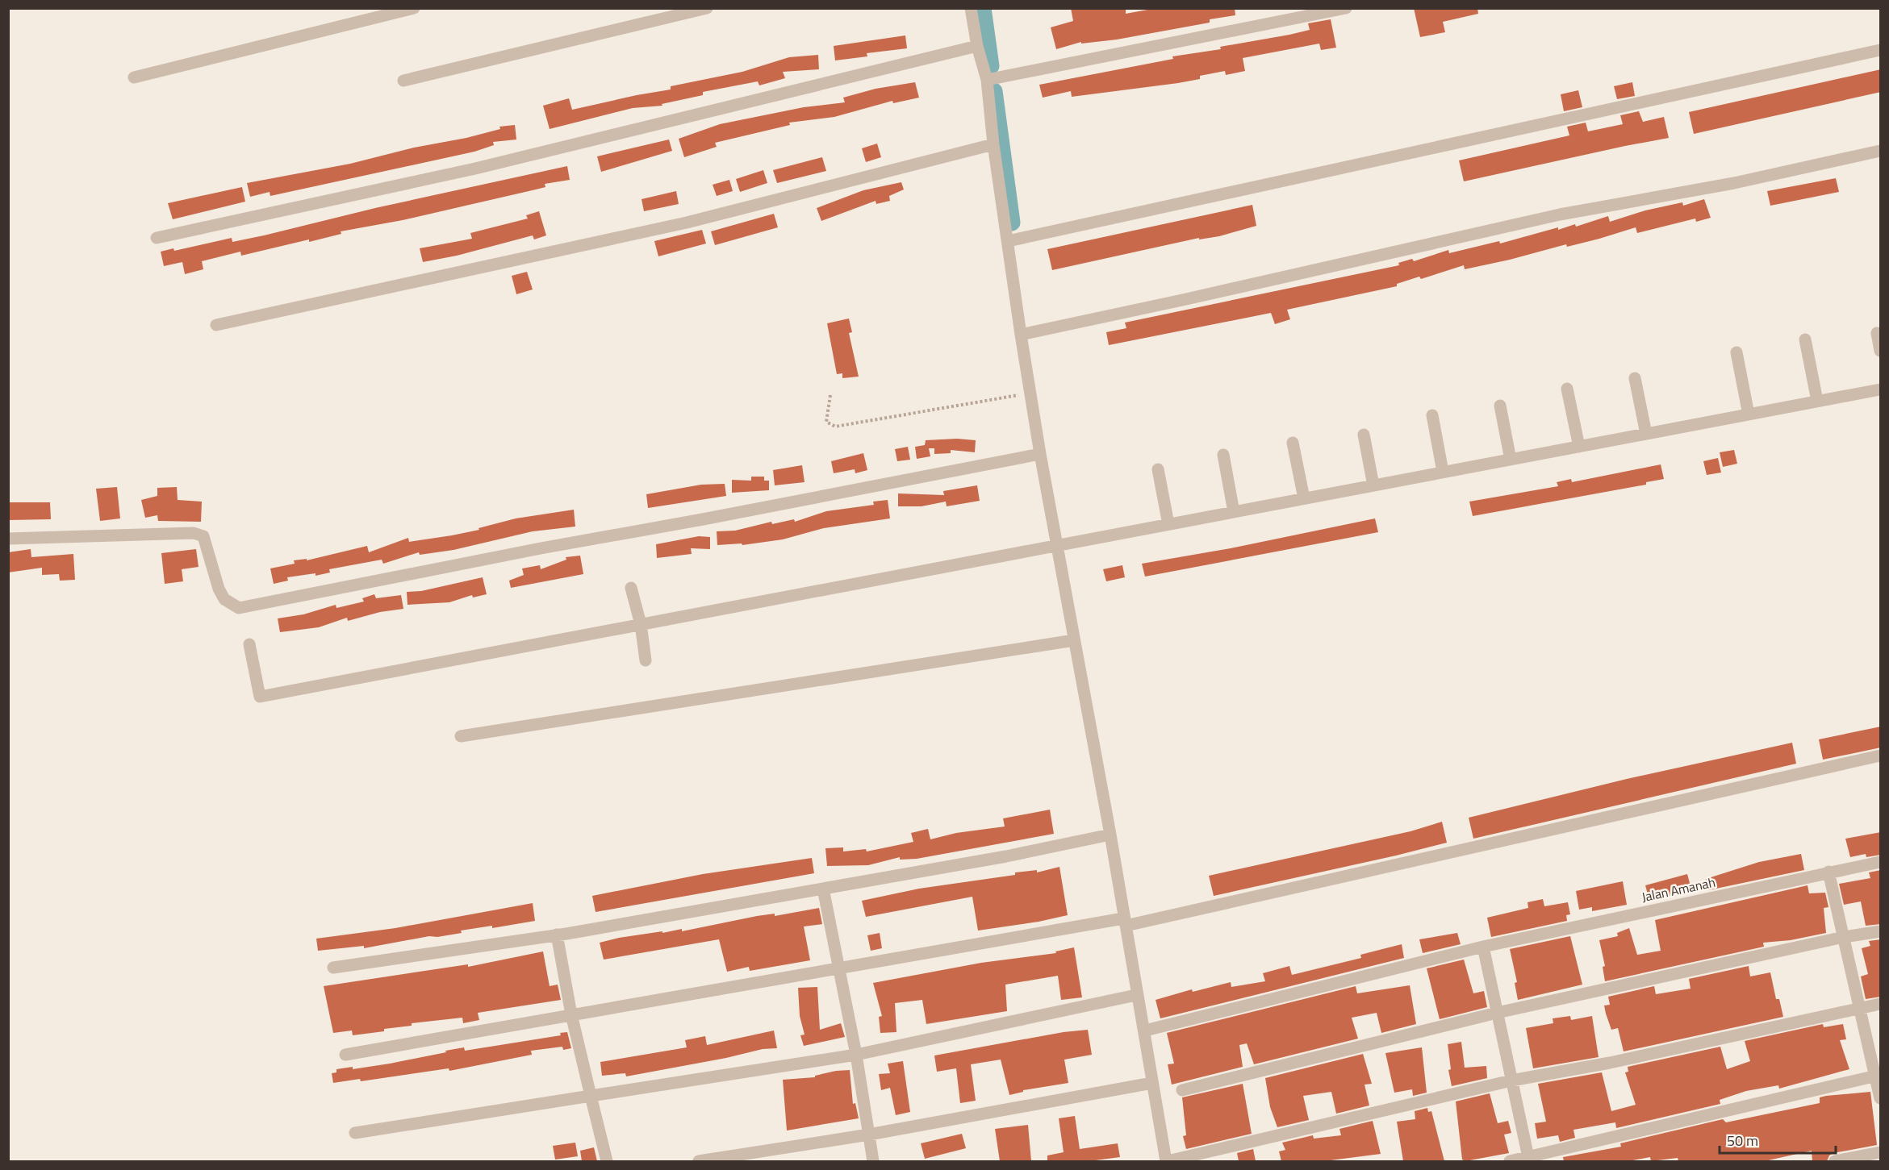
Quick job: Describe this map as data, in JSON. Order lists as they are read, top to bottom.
{
  "streets": {
    "street": ["Jalan Amanah"]
  },
  "scale_bar": "50 m"
}
